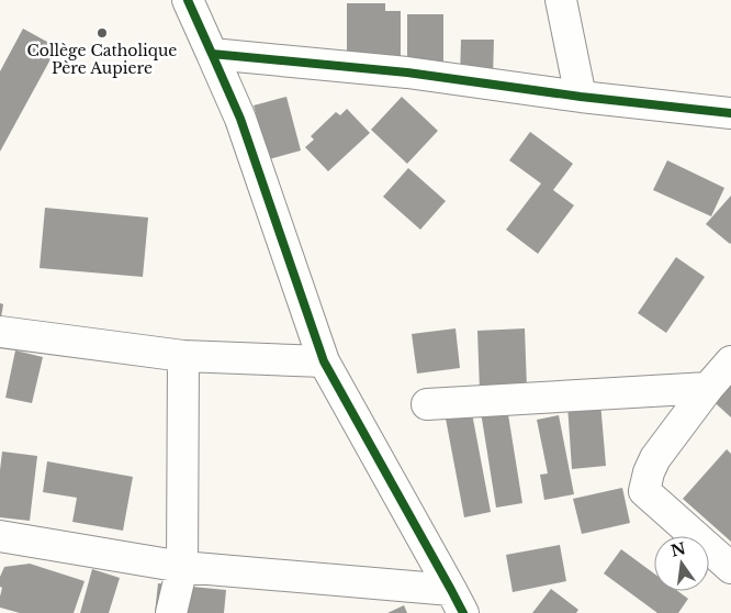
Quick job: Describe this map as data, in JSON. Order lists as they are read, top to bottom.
{
  "places": ["Collège Catholique Père Aupiere"],
  "north": "top"
}
